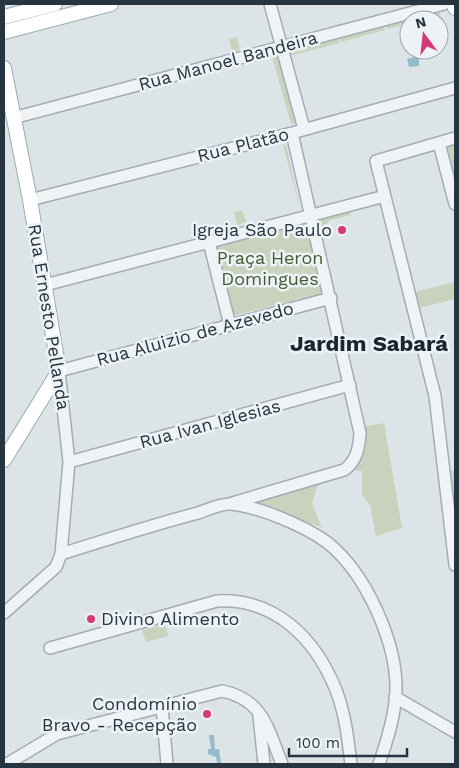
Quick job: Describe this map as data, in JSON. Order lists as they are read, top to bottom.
{
  "streets": {
    "main road": ["Rua Ernesto Pellanda"],
    "street": [
      "Rua Manoel Bandeira",
      "Rua Platão",
      "Rua Aluizio de Azevedo",
      "Rua Ivan Iglesias"
    ]
  },
  "crossings": [
    ["Rua Manoel Bandeira", "Rua Ernesto Pellanda"],
    ["Rua Platão", "Rua Ernesto Pellanda"],
    ["Rua Ernesto Pellanda", "Rua Aluizio de Azevedo"],
    ["Rua Ernesto Pellanda", "Rua Ivan Iglesias"]
  ],
  "districts": ["Jardim Sabará"],
  "parks": ["Praça Heron Domingues"],
  "places": ["Igreja São Paulo", "Divino Alimento", "Condomínio Bravo - Recepção"],
  "scale_bar": "100 m",
  "north": "top"
}
